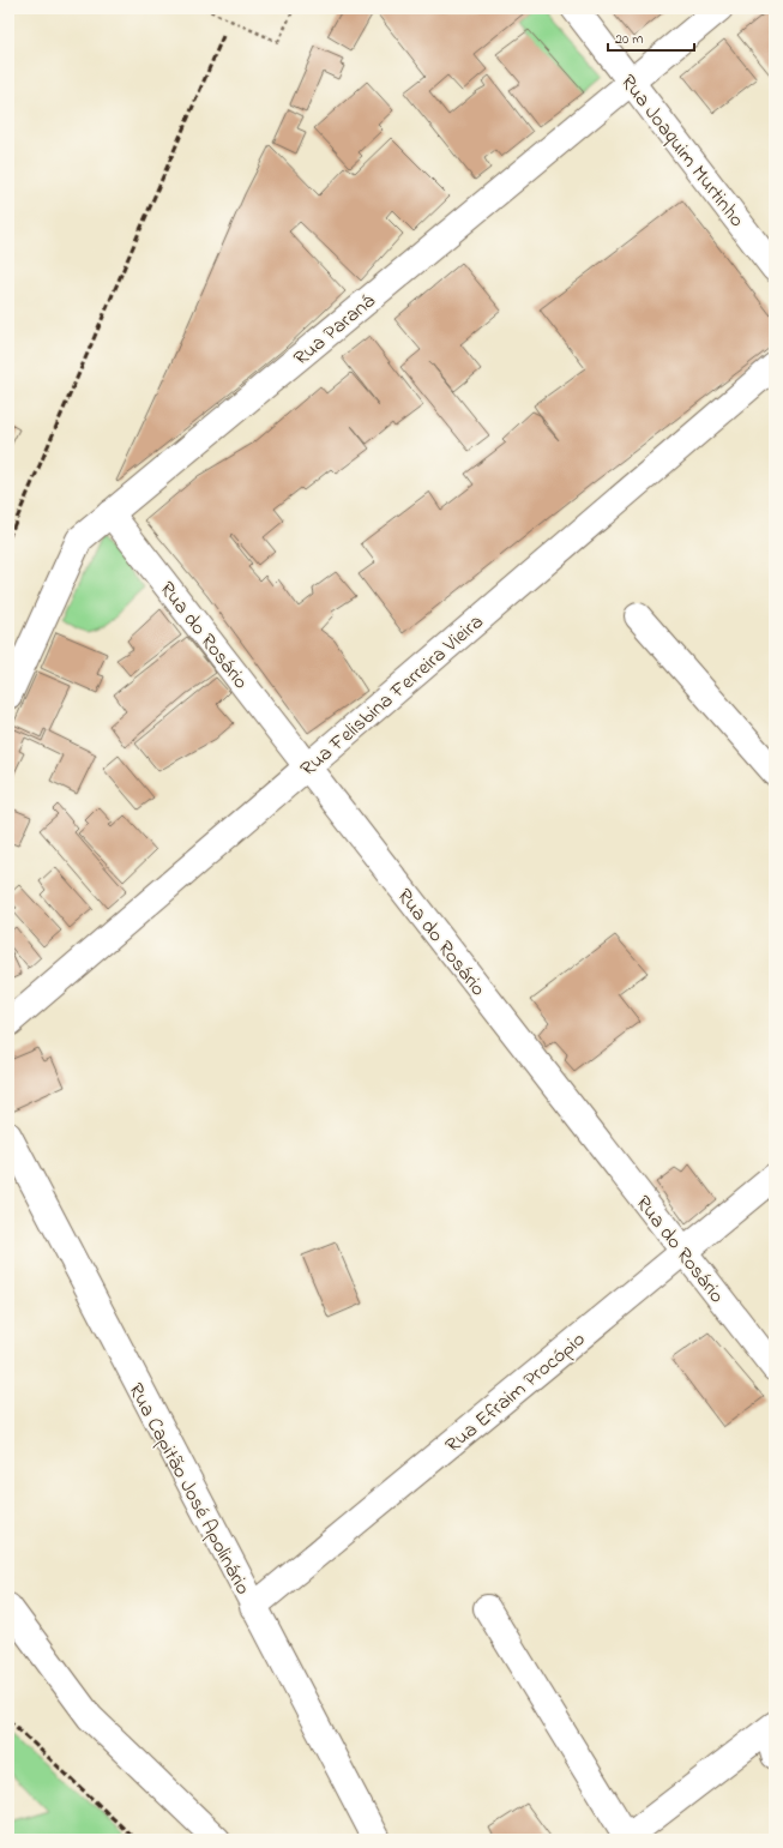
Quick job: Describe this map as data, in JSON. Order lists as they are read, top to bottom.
{
  "streets": {
    "street": [
      "Rua Joaquim Murtinho",
      "Rua Paraná",
      "Rua do Rosário",
      "Rua Felisbina Ferreira Vieira",
      "Rua Efraim Procópio",
      "Rua Capitão José Apolinário"
    ]
  },
  "crossings": [
    ["Rua Joaquim Murtinho", "Rua Paraná"],
    ["Rua Paraná", "Rua do Rosário"],
    ["Rua do Rosário", "Rua Felisbina Ferreira Vieira"],
    ["Rua do Rosário", "Rua Efraim Procópio"],
    ["Rua Efraim Procópio", "Rua Capitão José Apolinário"]
  ],
  "scale_bar": "20 m"
}
